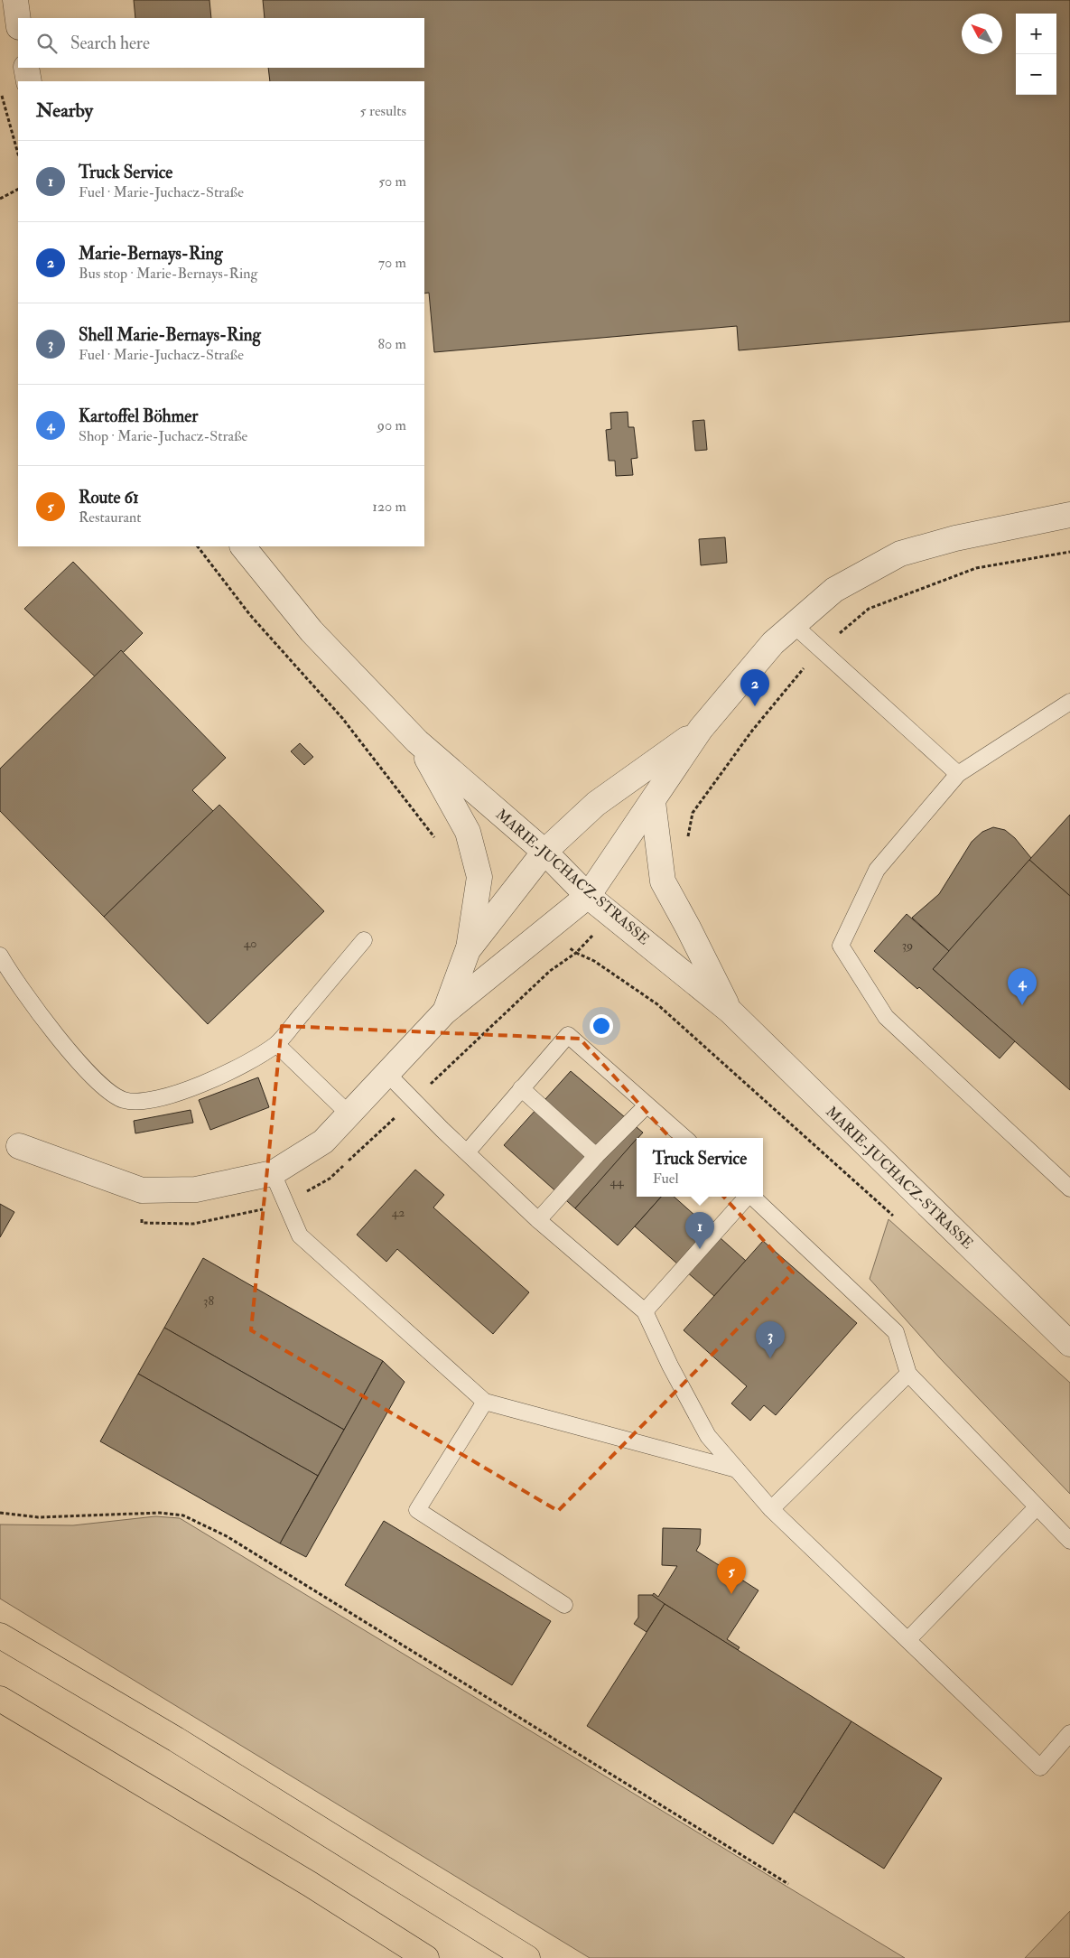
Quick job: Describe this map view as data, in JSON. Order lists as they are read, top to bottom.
{
  "streets": {
    "street": ["MARIE-JUCHACZ-STRASSE"]
  },
  "house_numbers": [
    "40",
    "39",
    "44",
    "42",
    "38"
  ],
  "north": "top left",
  "page": {
    "map_buttons": ["+", "−"],
    "search": "Search here",
    "heading": ["Nearby", "5 results"],
    "list": [
      {
        "mark": "1",
        "name": "Truck Service",
        "note": "Fuel · Marie-Juchacz-Straße",
        "value": "50 m"
      },
      {
        "mark": "2",
        "name": "Marie-Bernays-Ring",
        "note": "Bus stop · Marie-Bernays-Ring",
        "value": "70 m"
      },
      {
        "mark": "3",
        "name": "Shell Marie-Bernays-Ring",
        "note": "Fuel · Marie-Juchacz-Straße",
        "value": "80 m"
      },
      {
        "mark": "4",
        "name": "Kartoffel Böhmer",
        "note": "Shop · Marie-Juchacz-Straße",
        "value": "90 m"
      },
      {
        "mark": "5",
        "name": "Route 61",
        "note": "Restaurant",
        "value": "120 m"
      }
    ],
    "pins": [
      "2",
      "4",
      "1",
      "3",
      "5"
    ],
    "popup": ["Truck Service", "Fuel"]
  }
}
